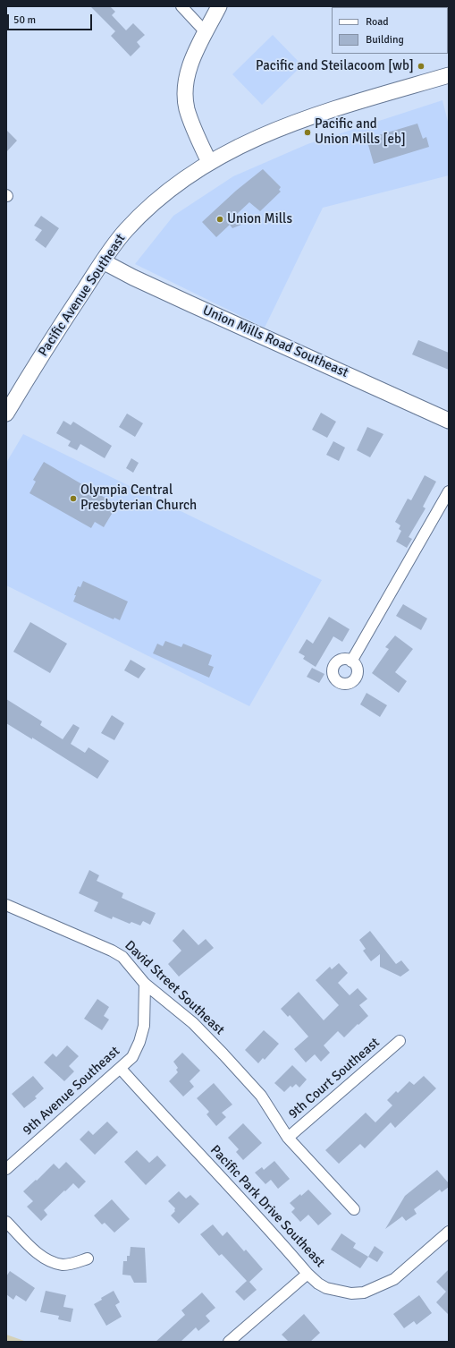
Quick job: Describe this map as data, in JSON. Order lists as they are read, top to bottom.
{
  "streets": {
    "main road": ["Pacific Avenue Southeast", "Union Mills Road Southeast"],
    "street": [
      "David Street Southeast",
      "9th Court Southeast",
      "9th Avenue Southeast",
      "Pacific Park Drive Southeast"
    ]
  },
  "crossings": [
    ["Pacific Avenue Southeast", "Union Mills Road Southeast"],
    ["David Street Southeast", "9th Court Southeast"],
    ["David Street Southeast", "9th Avenue Southeast"],
    ["9th Avenue Southeast", "Pacific Park Drive Southeast"]
  ],
  "places": [
    "Pacific and Steilacoom [wb]",
    "Pacific and Union Mills [eb]",
    "Union Mills",
    "Olympia Central Presbyterian Church"
  ],
  "legend": ["Road", "Building"],
  "scale_bar": "50 m"
}
